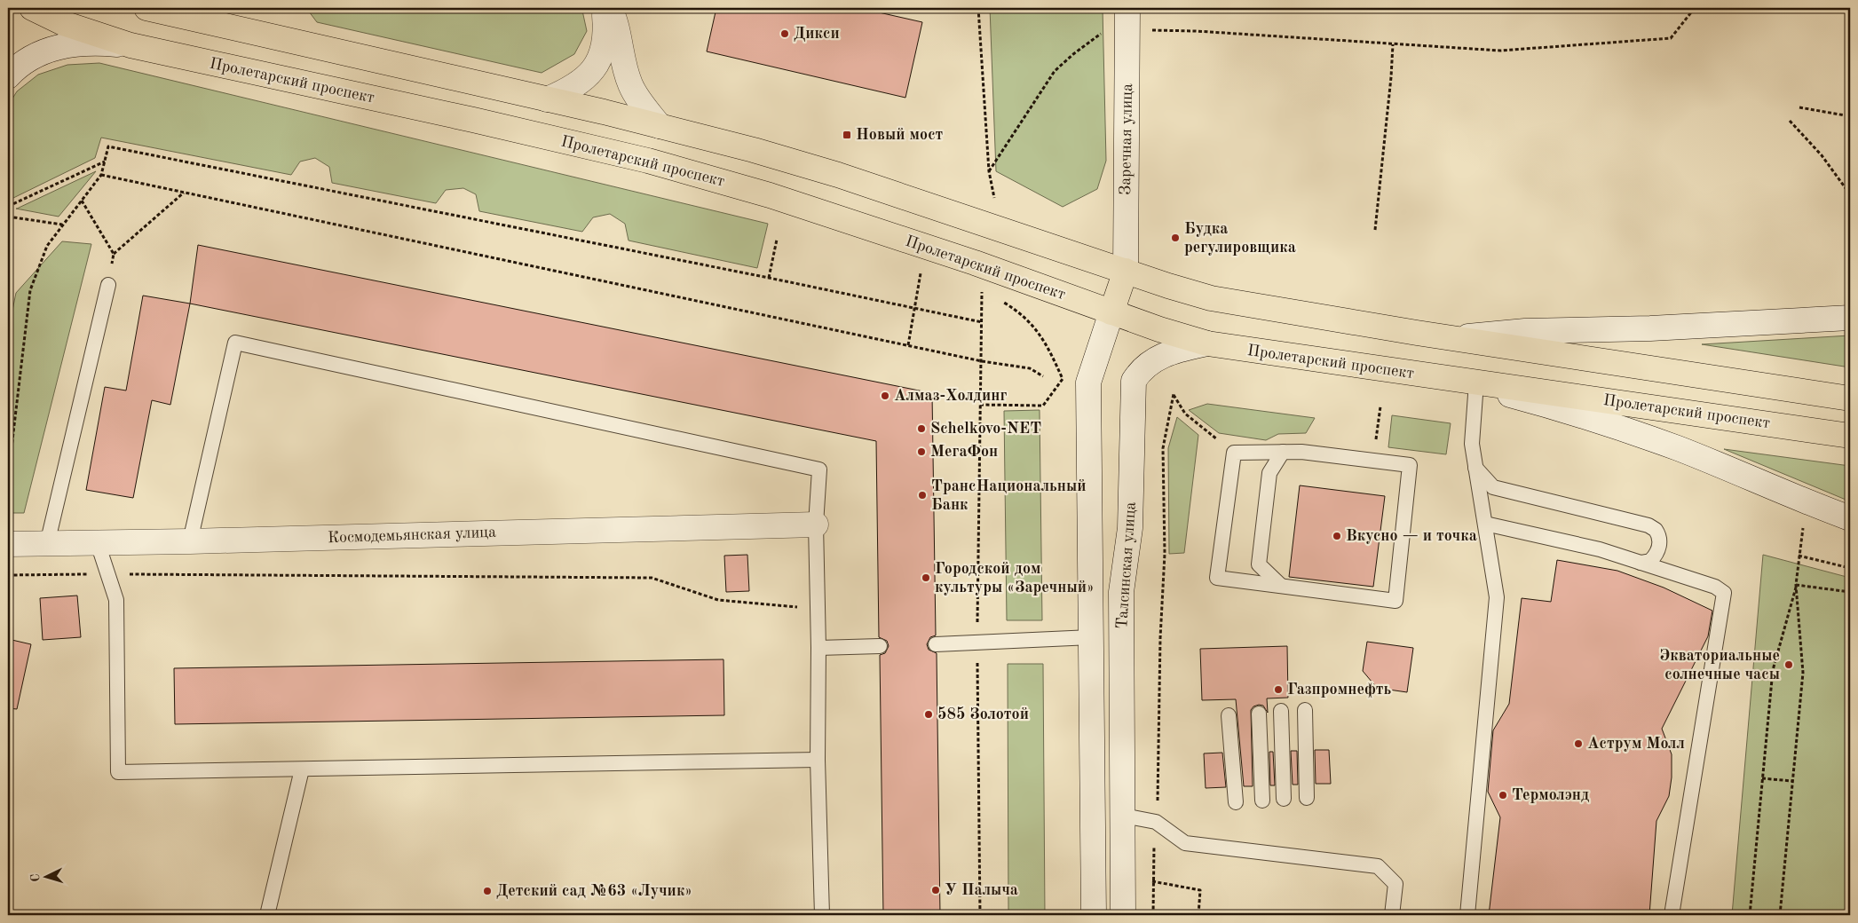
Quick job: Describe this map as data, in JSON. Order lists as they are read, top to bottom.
{
  "streets": {
    "main road": [
      "Пролетарский проспект",
      "Заречная улица",
      "Космодемьянская улица",
      "Талсинская улица"
    ]
  },
  "crossings": [
    ["Пролетарский проспект", "Талсинская улица"]
  ],
  "places": {
    "other": [
      "Дикси",
      "Будка регулировщика",
      "Алмаз-Холдинг",
      "Schelkovo-NET",
      "МегаФон",
      "ТрансНациональный Банк",
      "Вкусно — и точка",
      "Городской дом культуры «Заречный»",
      "Экваториальные солнечные часы",
      "Газпромнефть",
      "585 Золотой",
      "Аструм Молл",
      "Термолэнд",
      "У Палыча",
      "Детский сад №63 «Лучик»"
    ],
    "transit": ["Новый мост"]
  },
  "north": "left"
}
